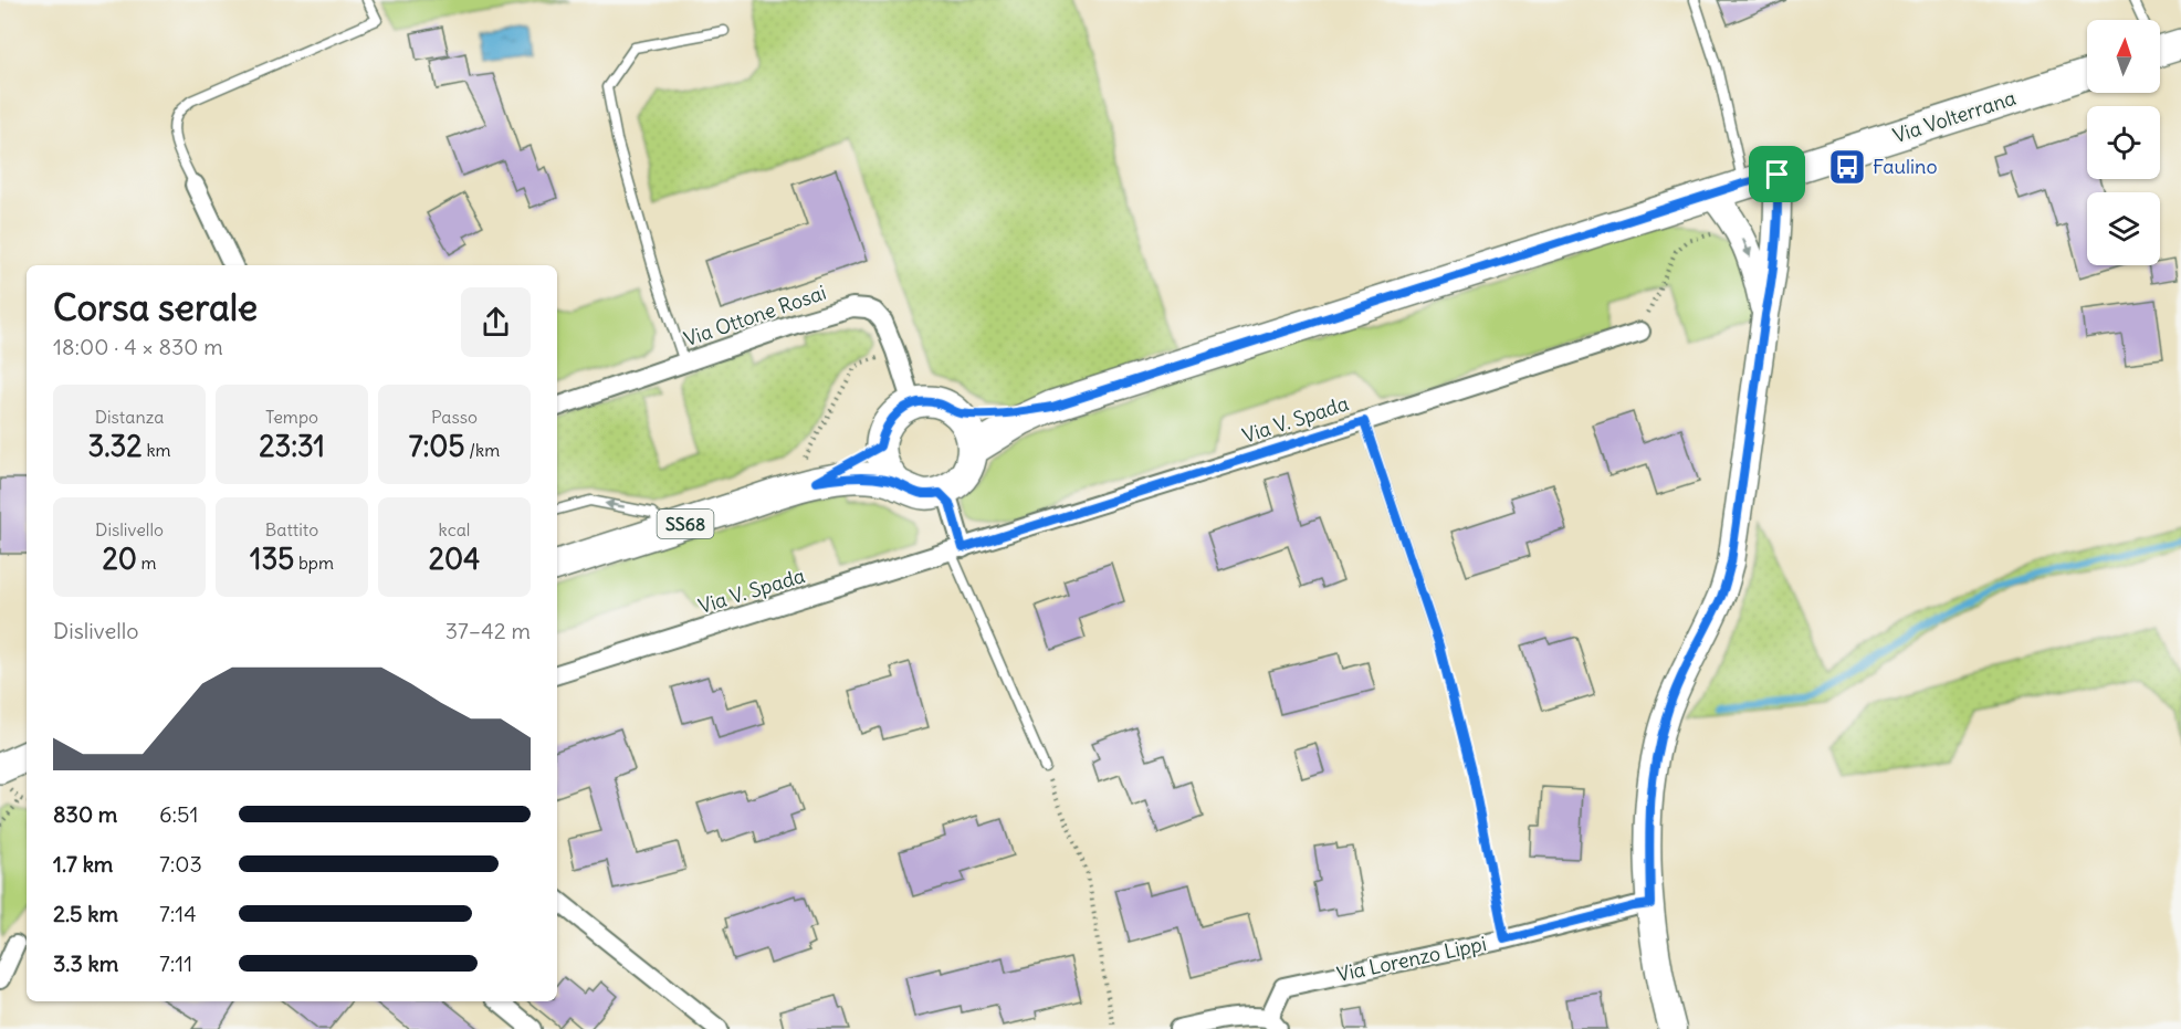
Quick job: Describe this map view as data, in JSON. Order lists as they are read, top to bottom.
{
  "streets": {
    "main road": ["Via Volterrana", "SS68"],
    "street": ["Via Ottone Rosai", "Via V. Spada", "Via Lorenzo Lippi"]
  },
  "crossings": [
    ["Via Volterrana", "Via Ottone Rosai"],
    ["Via Volterrana", "SS68"],
    ["Via Ottone Rosai", "SS68"]
  ],
  "places": {
    "bus stop": ["Faulino"]
  },
  "north": "top",
  "page": {
    "heading": ["Corsa serale", "18:00 · 4 × 830 m"],
    "stats": [
      ["Distanza", "3.32 km"],
      ["Tempo", "23:31"],
      ["Passo", "7:05 /km"],
      ["Dislivello", "20 m"],
      ["Battito", "135 bpm"],
      ["kcal", "204"]
    ],
    "chart": ["Dislivello", "37–42 m"],
    "list": [
      {
        "name": "830 m",
        "note": "6:51"
      },
      {
        "name": "1.7 km",
        "note": "7:03"
      },
      {
        "name": "2.5 km",
        "note": "7:14"
      },
      {
        "name": "3.3 km",
        "note": "7:11"
      }
    ]
  }
}
